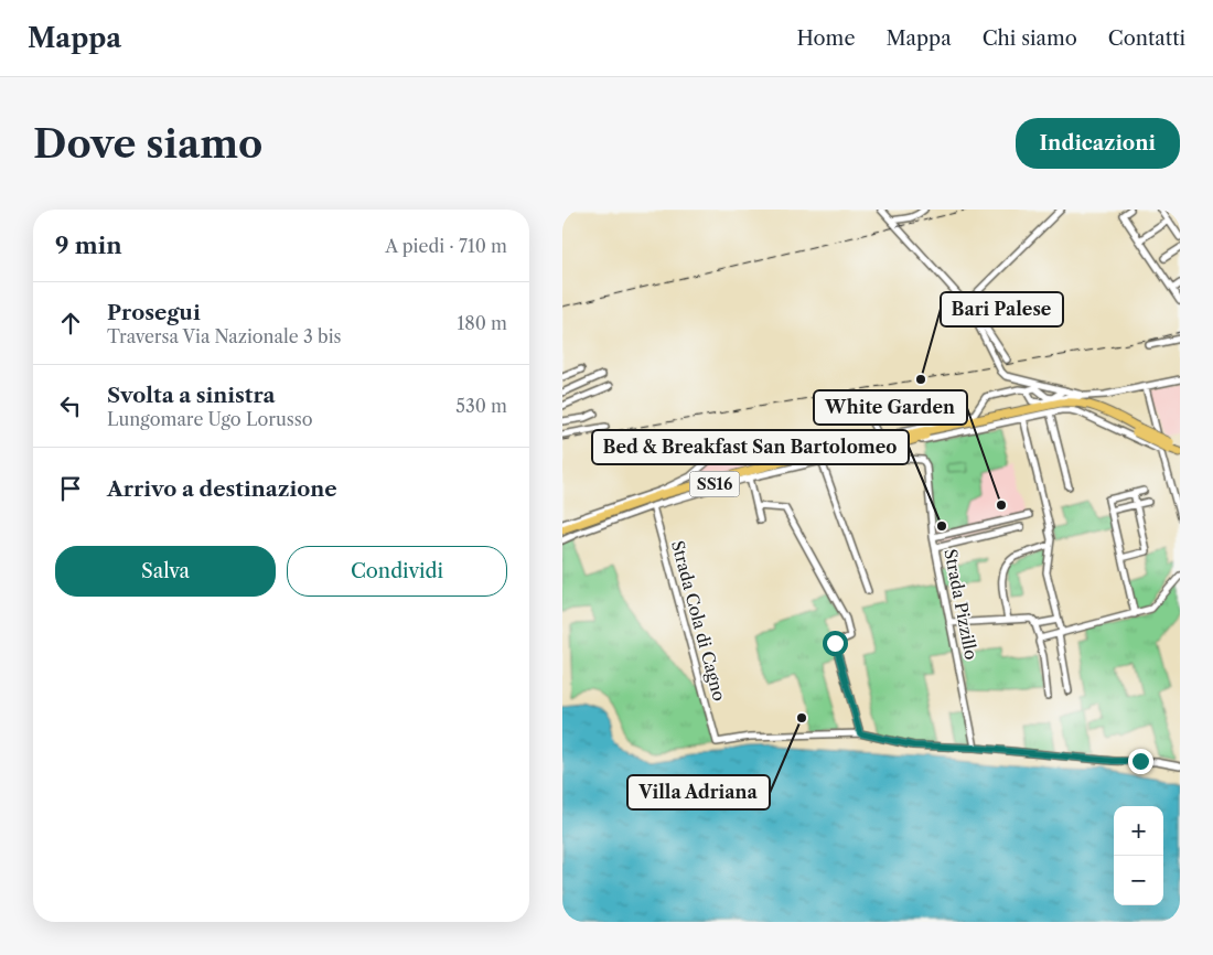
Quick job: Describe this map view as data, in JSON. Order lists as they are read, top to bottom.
{
  "streets": {
    "highway": ["SS16"],
    "street": ["Strada Pizzillo", "Strada Cola di Cagno"]
  },
  "places": [
    "Bari Palese",
    "White Garden",
    "Bed & Breakfast San Bartolomeo",
    "Villa Adriana"
  ],
  "page": {
    "header": "Mappa",
    "nav": [
      "Home",
      "Mappa",
      "Chi siamo",
      "Contatti"
    ],
    "buttons": [
      "Indicazioni",
      ["Salva", "Condividi"]
    ],
    "title": "Dove siamo",
    "heading": ["9 min", "A piedi · 710 m"],
    "list": [
      ["Prosegui", "Traversa Via Nazionale 3 bis", "180 m"],
      ["Svolta a sinistra", "Lungomare Ugo Lorusso", "530 m"],
      "Arrivo a destinazione"
    ],
    "map_buttons": ["+", "−"]
  }
}
